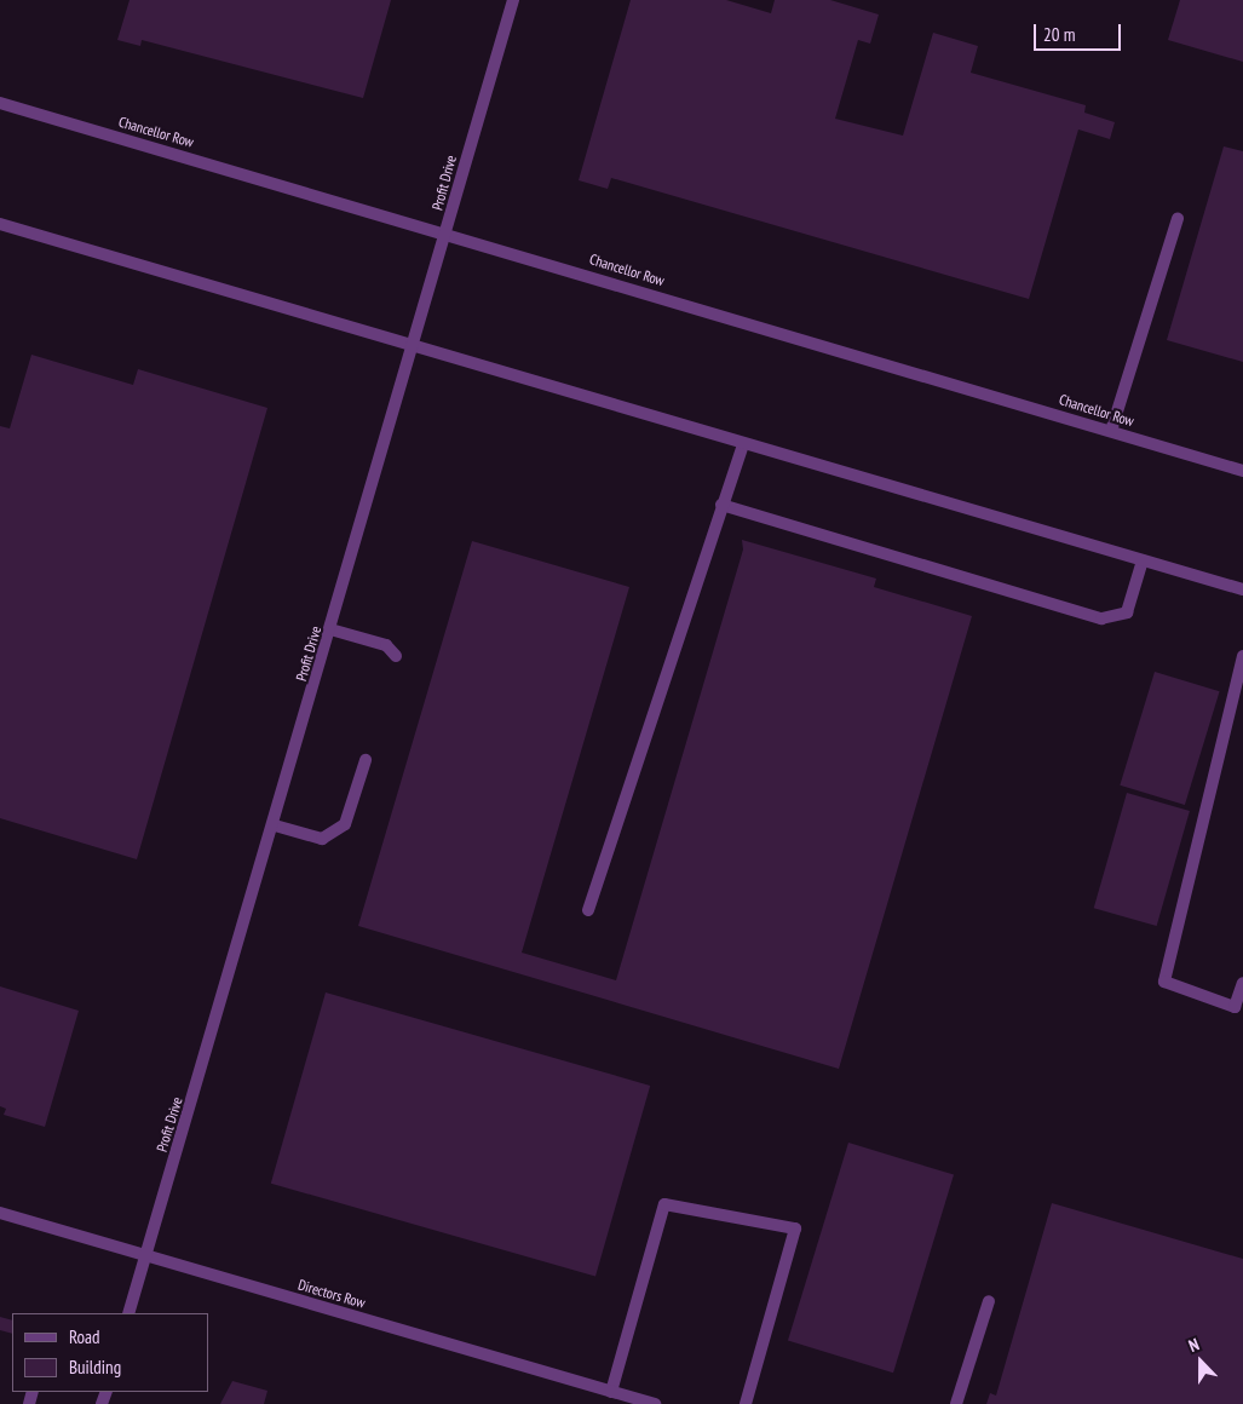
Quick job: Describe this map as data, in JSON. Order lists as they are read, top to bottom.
{
  "streets": {
    "street": ["Chancellor Row", "Profit Drive", "Directors Row"]
  },
  "crossings": [
    ["Chancellor Row", "Profit Drive"],
    ["Profit Drive", "Directors Row"]
  ],
  "legend": ["Road", "Building"],
  "scale_bar": "20 m",
  "north": "top"
}
